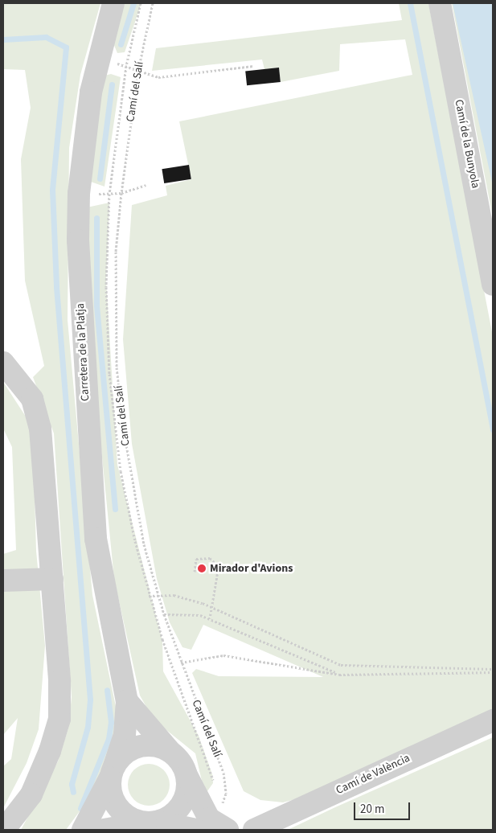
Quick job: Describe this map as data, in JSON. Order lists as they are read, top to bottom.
{
  "streets": {
    "street": ["Camí de la Bunyola", "Carretera de la Platja", "Camí de València"],
    "path": ["Camí del Salí"]
  },
  "places": ["Mirador d'Avions"],
  "scale_bar": "20 m"
}
